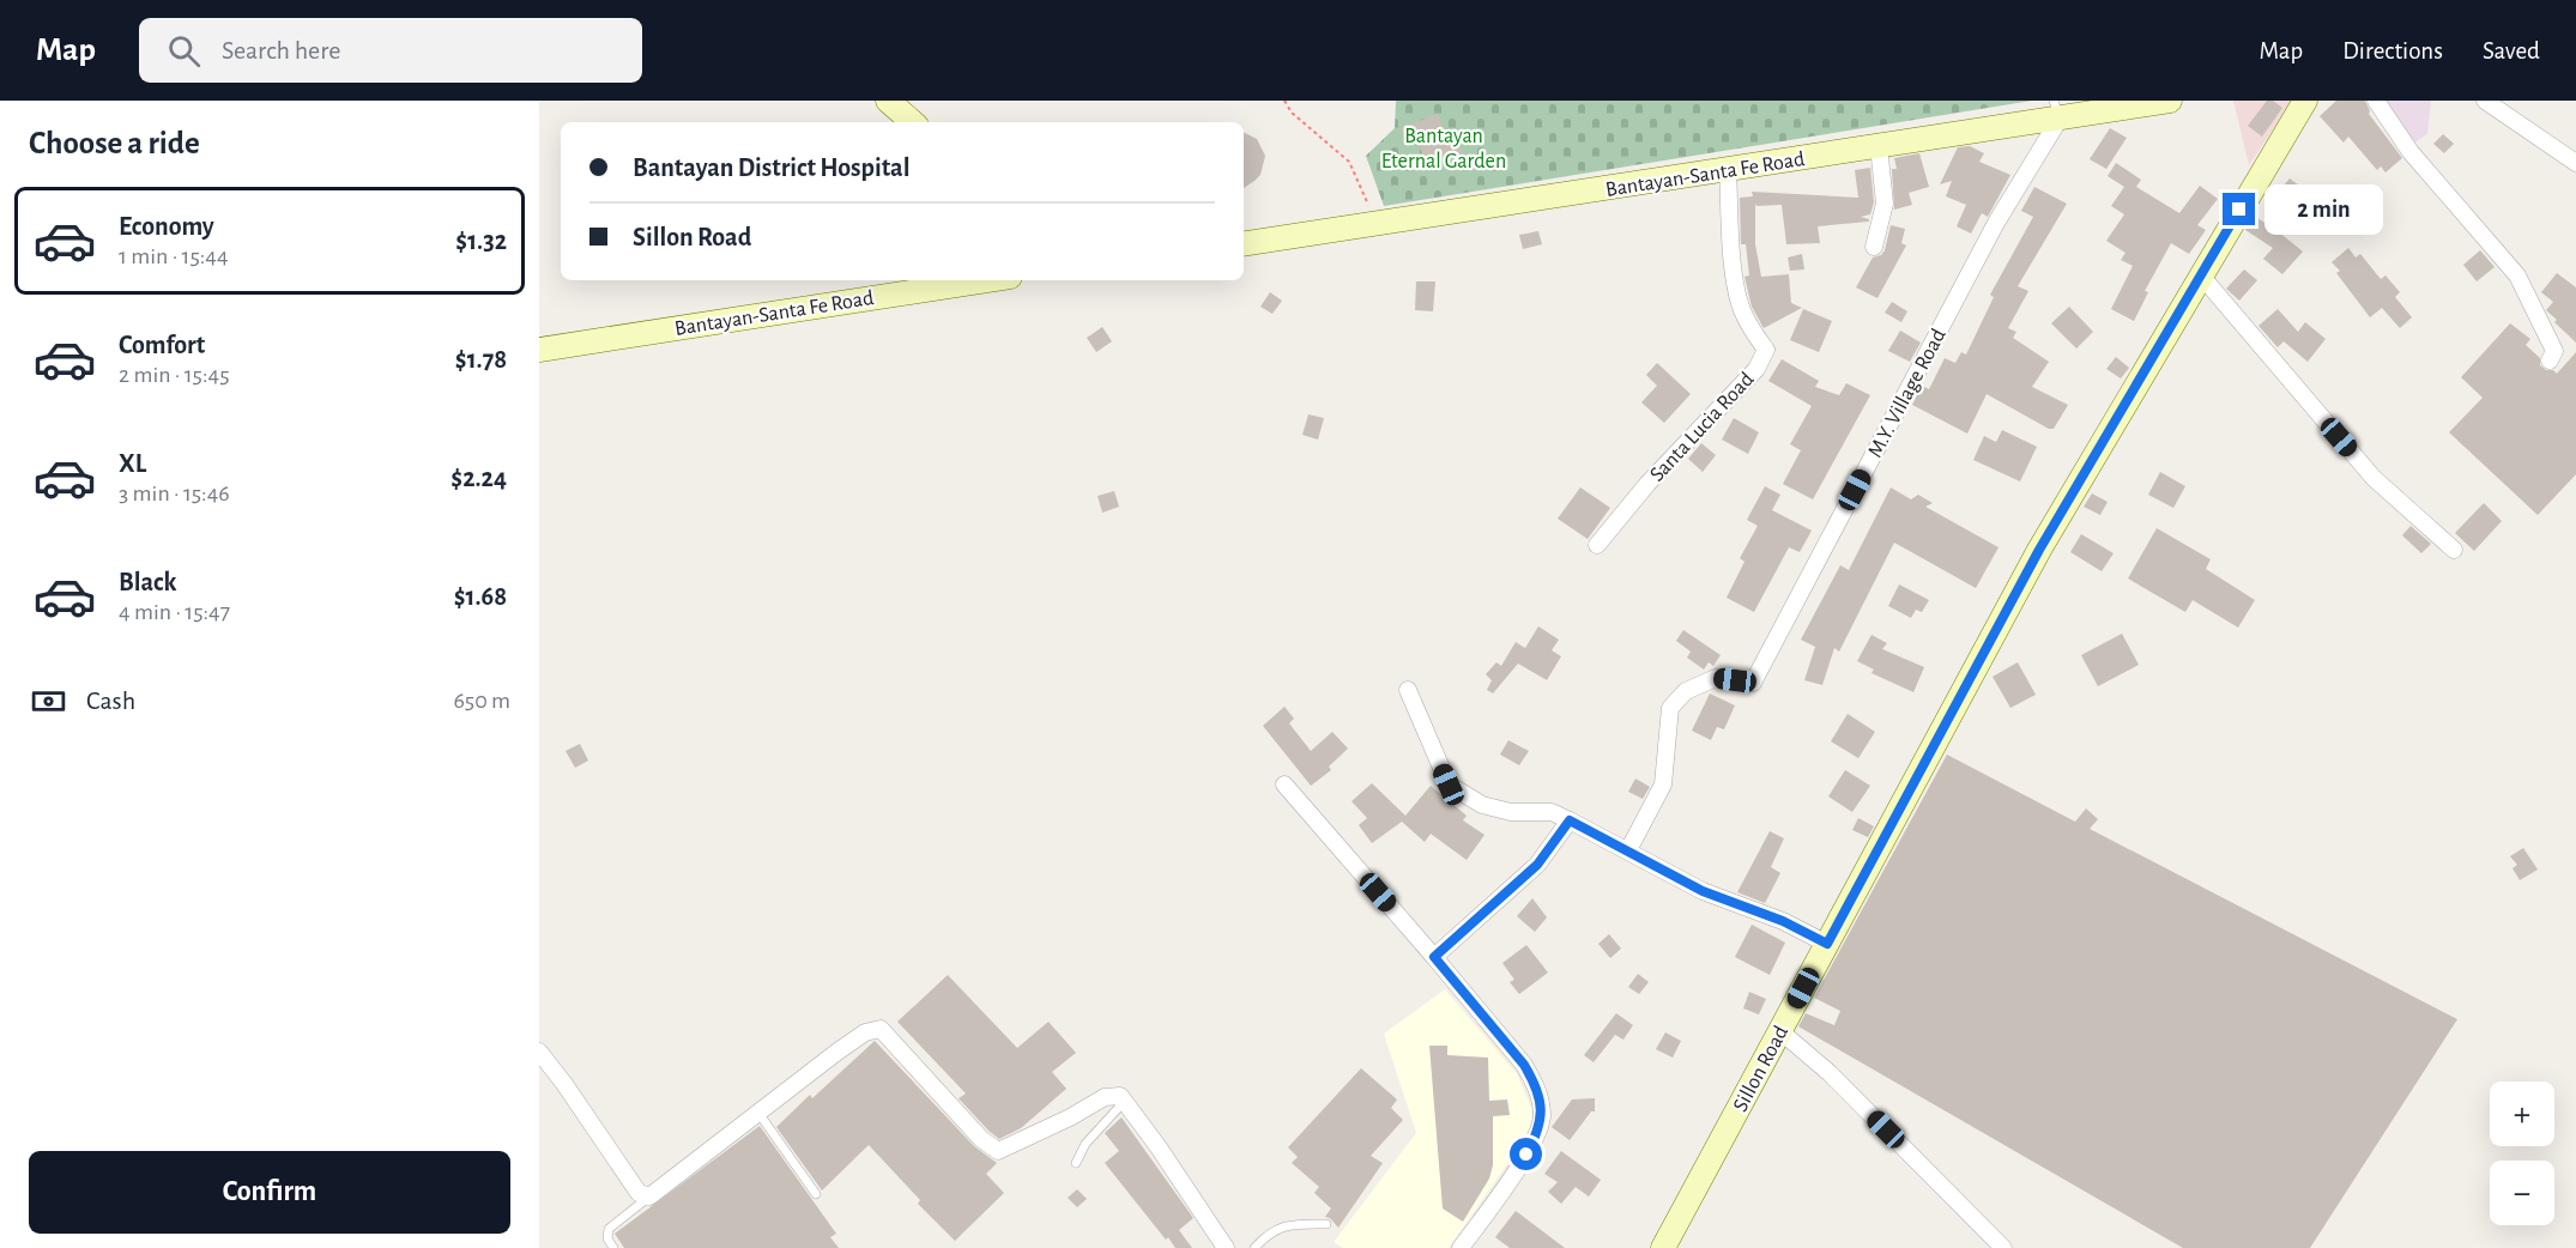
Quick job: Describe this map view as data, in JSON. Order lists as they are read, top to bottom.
{
  "streets": {
    "main road": ["Bantayan-Santa Fe Road", "Sillon Road"],
    "street": ["M.Y. Village Road", "Santa Lucia Road"]
  },
  "crossings": [
    ["Bantayan-Santa Fe Road", "M.Y. Village Road"],
    ["Bantayan-Santa Fe Road", "Santa Lucia Road"]
  ],
  "parks": ["Bantayan Eternal Garden"],
  "page": {
    "header": "Map",
    "search": "Search here",
    "nav": ["Map", "Directions", "Saved"],
    "heading": "Choose a ride",
    "banner": ["Bantayan District Hospital", "Sillon Road"],
    "bubble": "2 min",
    "list": [
      {
        "name": "Economy",
        "note": "1 min · 15:44",
        "value": "$1.32"
      },
      {
        "name": "Comfort",
        "note": "2 min · 15:45",
        "value": "$1.78"
      },
      {
        "name": "XL",
        "note": "3 min · 15:46",
        "value": "$2.24"
      },
      {
        "name": "Black",
        "note": "4 min · 15:47",
        "value": "$1.68"
      }
    ],
    "pay": ["Cash", "650 m"],
    "map_buttons": ["+", "−"],
    "buttons": "Confirm"
  }
}
